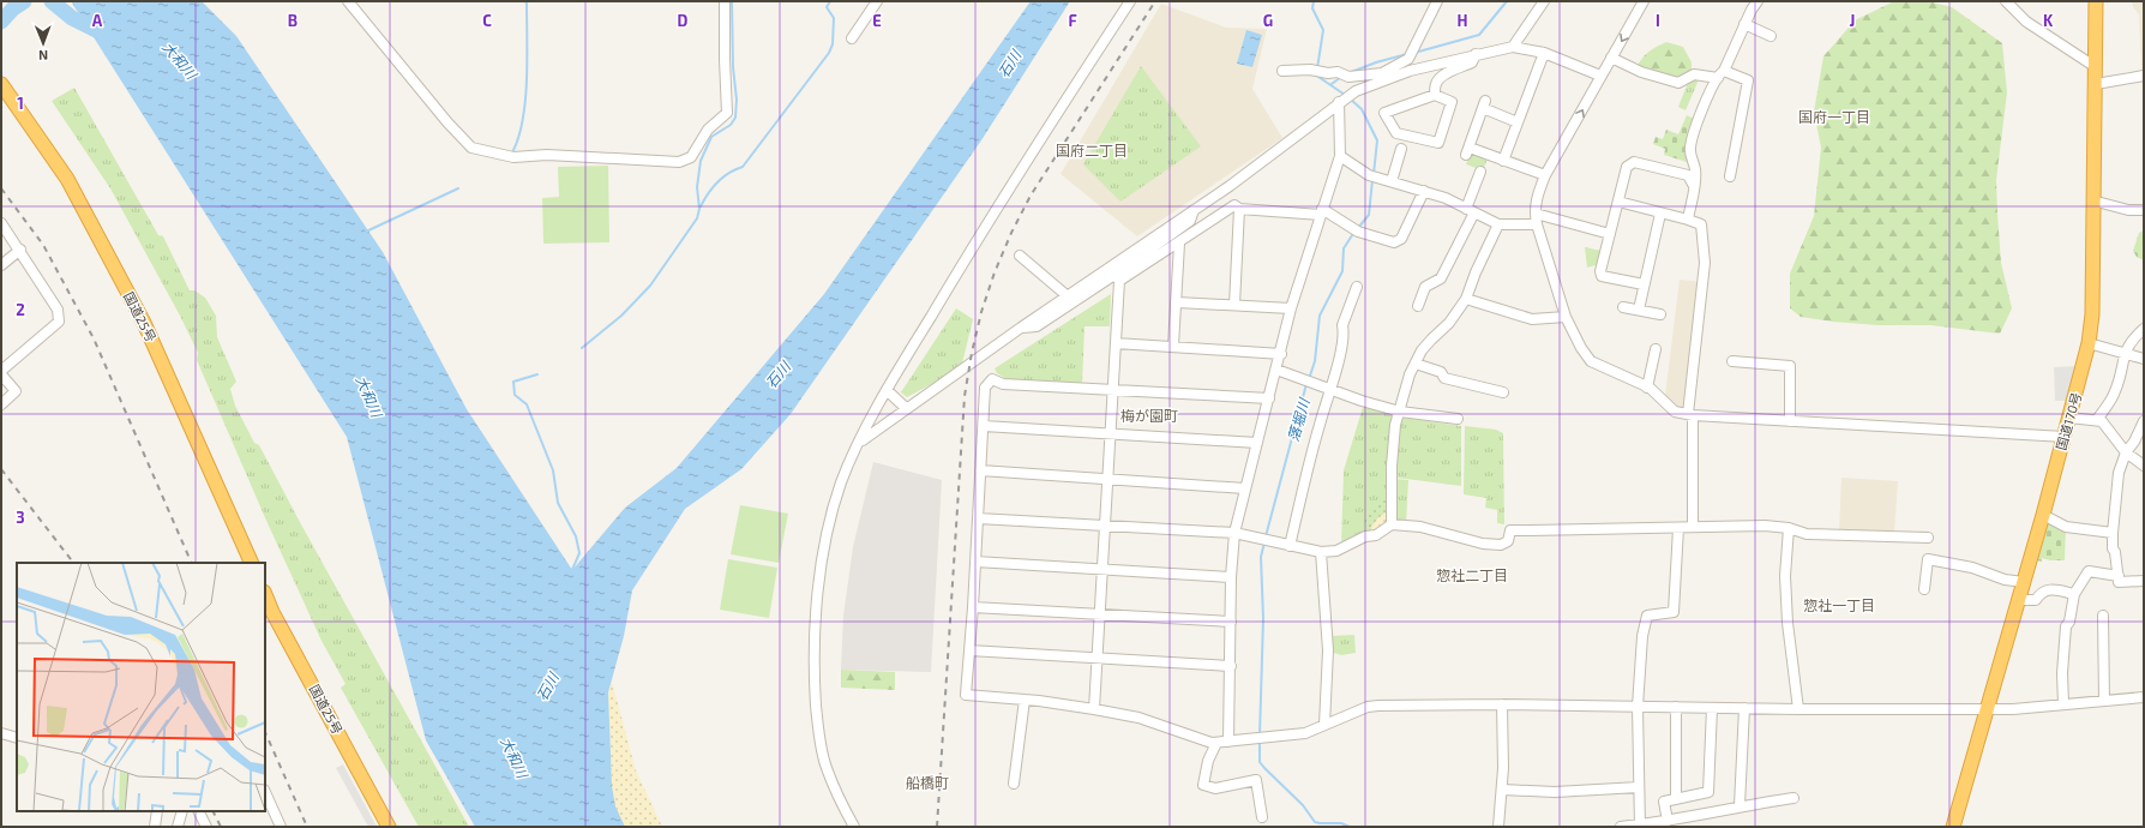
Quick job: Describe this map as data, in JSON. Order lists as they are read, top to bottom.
{
  "streets": {
    "highway": ["国道25号", "国道170号"]
  },
  "districts": [
    "国府一丁目",
    "国府二丁目",
    "梅が園町",
    "惣社二丁目",
    "惣社一丁目",
    "船橋町"
  ],
  "water": ["大和川", "石川", "落堀川"],
  "north": "bottom",
  "grid": {
    "columns": [
      "A",
      "B",
      "C",
      "D",
      "E",
      "F",
      "G",
      "H",
      "I",
      "J",
      "K"
    ],
    "rows": ["1", "2", "3"]
  }
}
